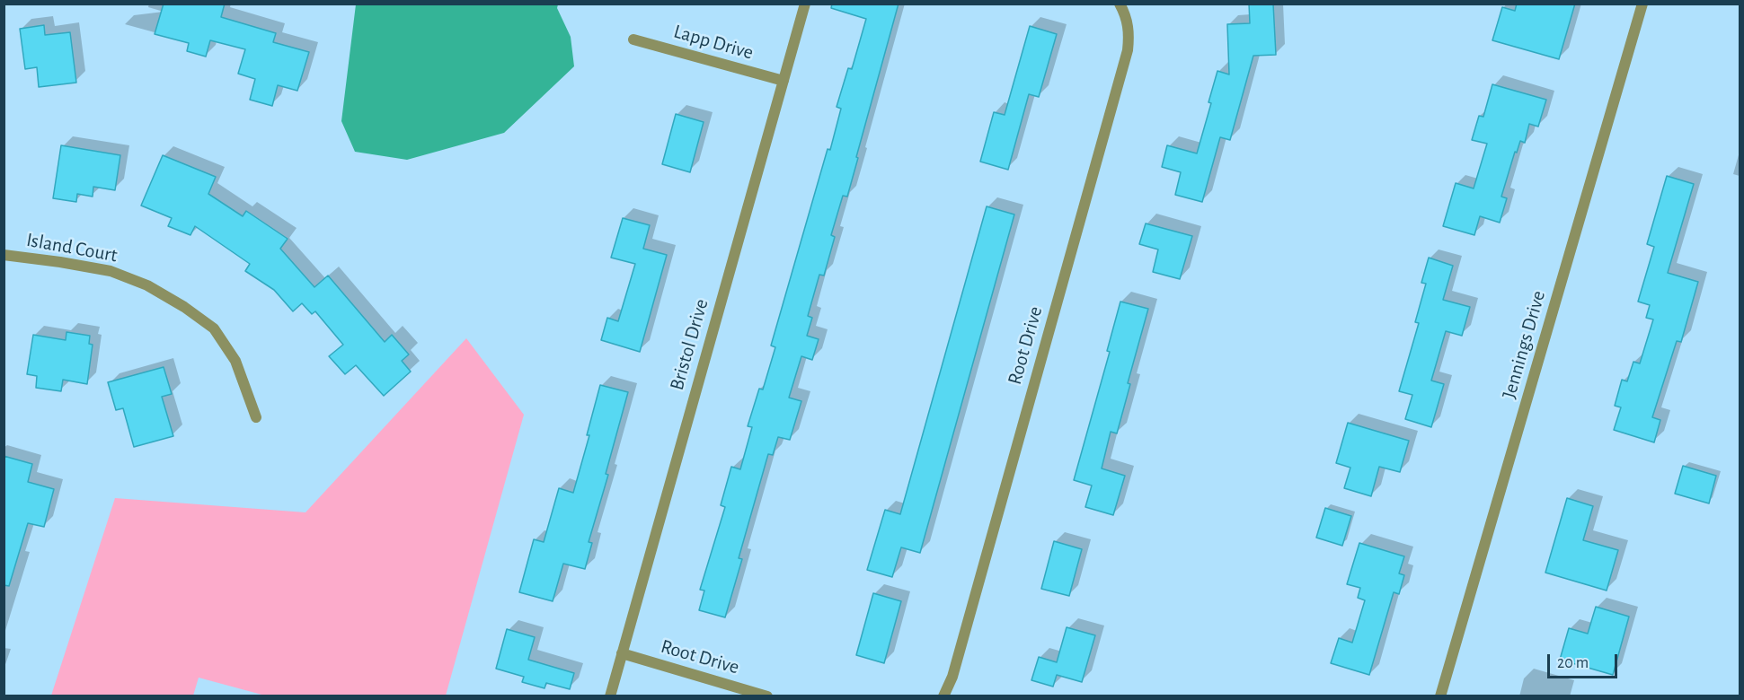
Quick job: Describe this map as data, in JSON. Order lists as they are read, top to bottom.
{
  "streets": {
    "street": [
      "Lapp Drive",
      "Island Court",
      "Bristol Drive",
      "Jennings Drive",
      "Root Drive"
    ]
  },
  "crossings": [
    ["Lapp Drive", "Bristol Drive"],
    ["Bristol Drive", "Root Drive"]
  ],
  "scale_bar": "20 m"
}
